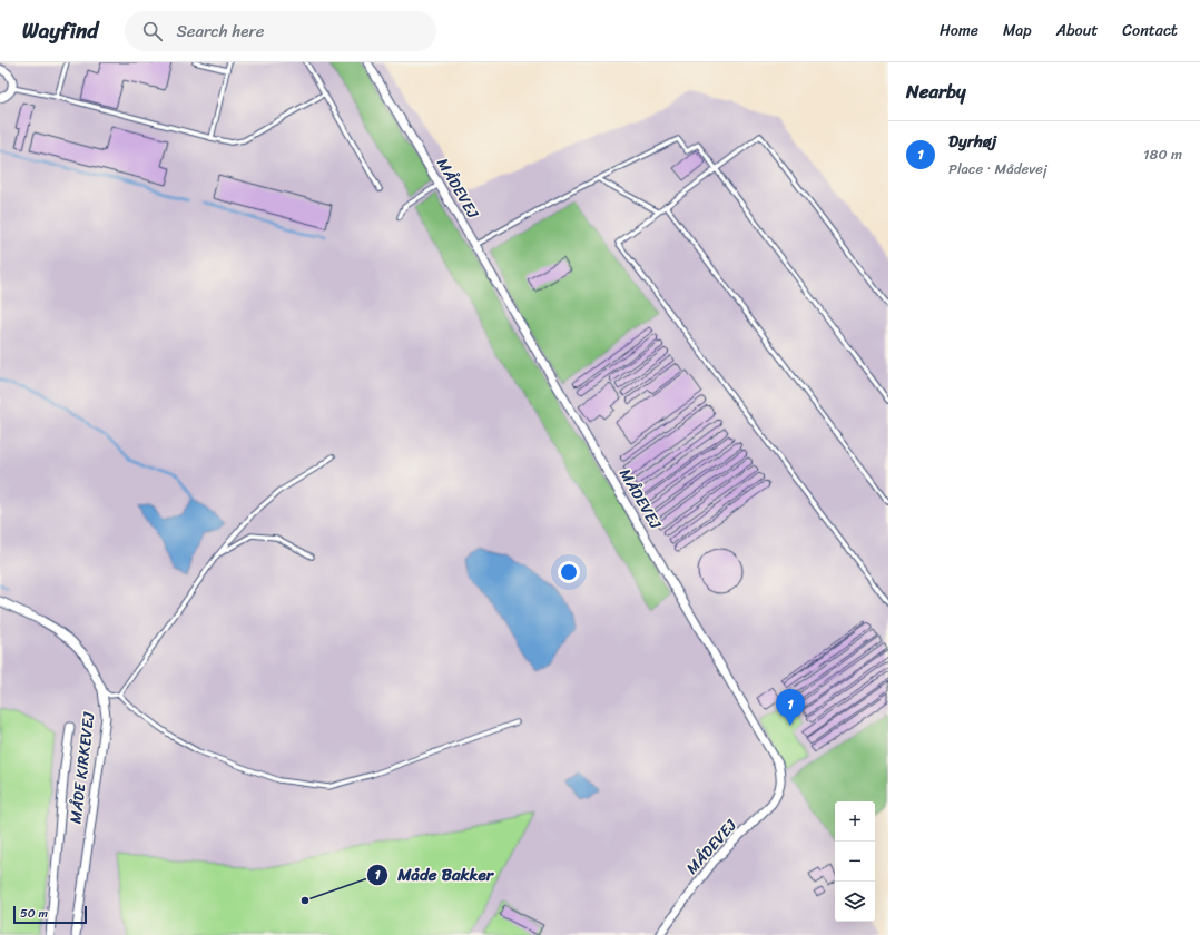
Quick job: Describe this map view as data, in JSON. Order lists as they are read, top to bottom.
{
  "streets": {
    "street": ["MÅDEVEJ", "MÅDE KIRKEVEJ"]
  },
  "places": ["Måde Bakker"],
  "scale_bar": "50 m",
  "page": {
    "header": "Wayfind",
    "search": "Search here",
    "nav": [
      "Home",
      "Map",
      "About",
      "Contact"
    ],
    "heading": "Nearby",
    "list": [
      {
        "mark": "1",
        "name": "Dyrhøj",
        "note": "Place · Mådevej",
        "value": "180 m"
      }
    ],
    "pins": "1",
    "map_buttons": ["+", "−"],
    "scale": "50 m"
  }
}
